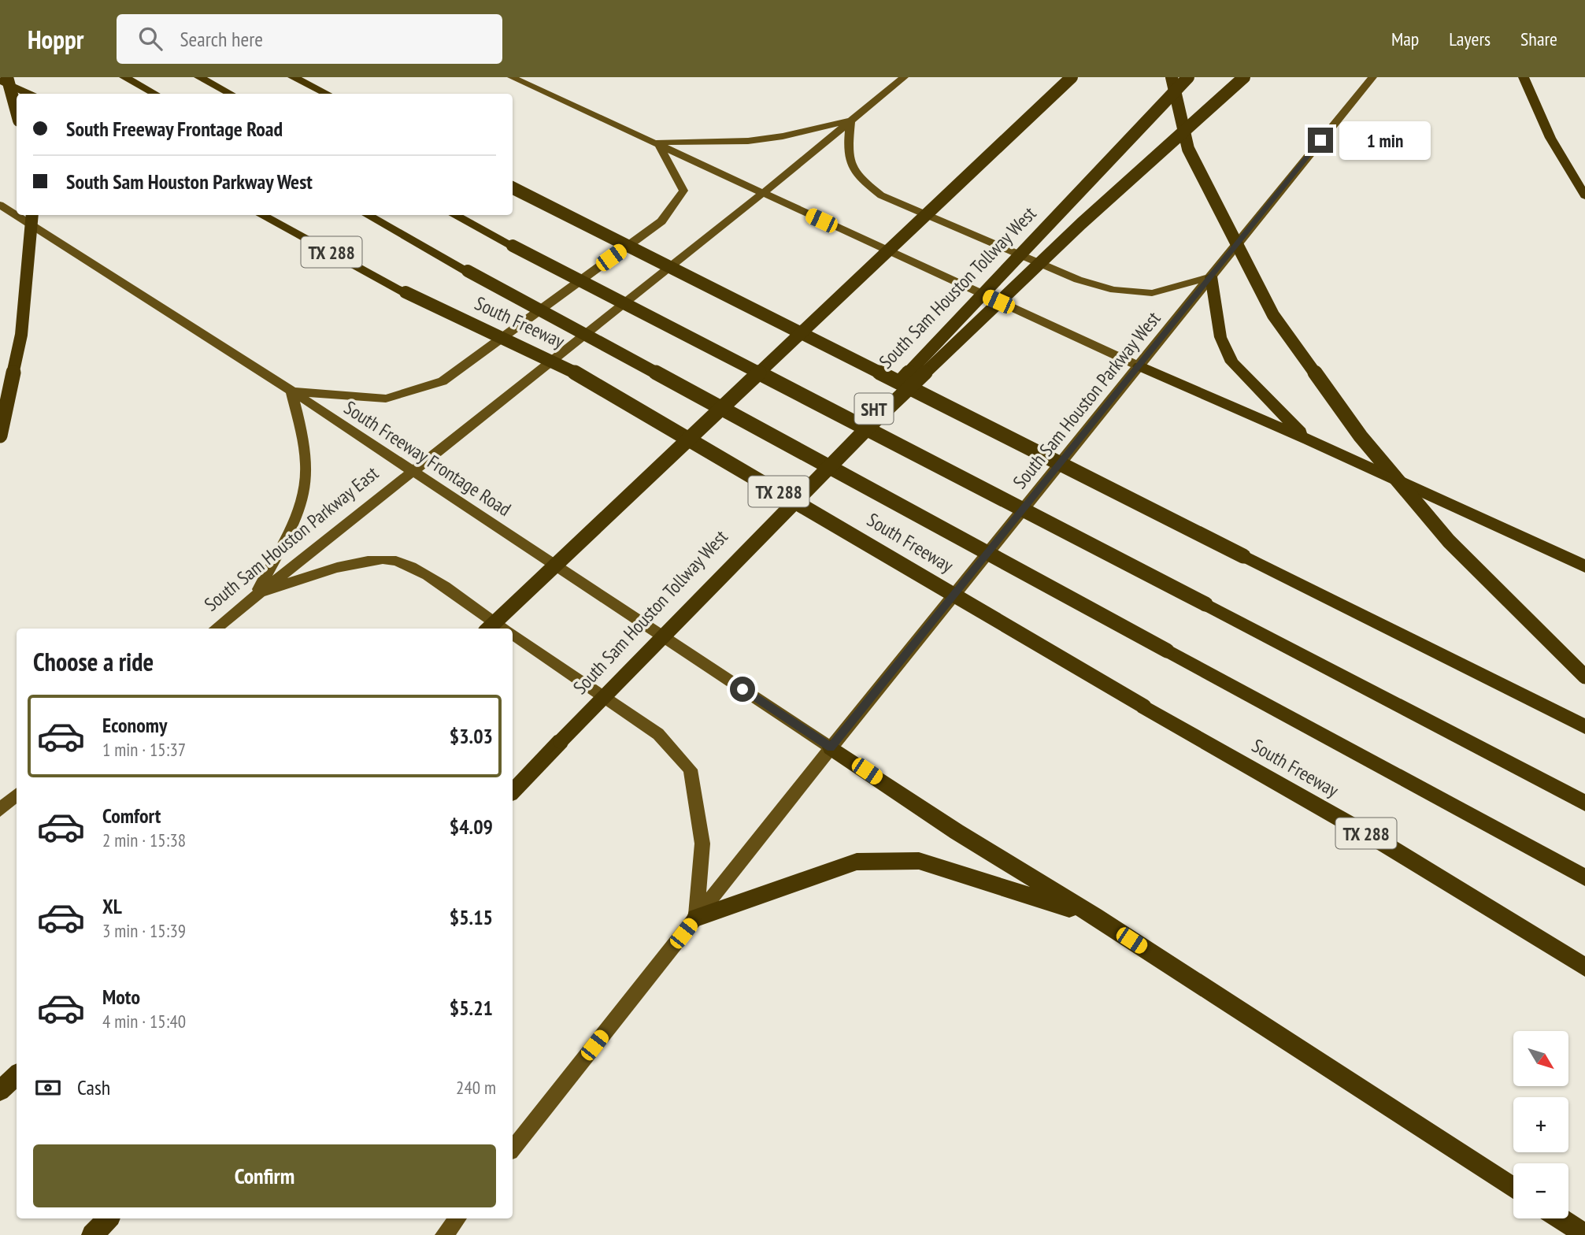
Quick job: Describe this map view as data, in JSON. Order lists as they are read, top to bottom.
{
  "streets": {
    "highway": [
      "TX 288",
      "South Sam Houston Tollway West",
      "South Freeway",
      "SHT"
    ],
    "main road": ["South Sam Houston Parkway West", "South Freeway Frontage Road", "South Sam Houston Parkway East"]
  },
  "crossings": [
    ["South Sam Houston Parkway West", "South Freeway Frontage Road"],
    ["South Freeway Frontage Road", "South Sam Houston Parkway East"]
  ],
  "north": "bottom right",
  "page": {
    "header": "Hoppr",
    "search": "Search here",
    "nav": ["Map", "Layers", "Share"],
    "banner": ["South Freeway Frontage Road", "South Sam Houston Parkway West"],
    "bubble": "1 min",
    "heading": "Choose a ride",
    "list": [
      {
        "name": "Economy",
        "note": "1 min · 15:37",
        "value": "$3.03"
      },
      {
        "name": "Comfort",
        "note": "2 min · 15:38",
        "value": "$4.09"
      },
      {
        "name": "XL",
        "note": "3 min · 15:39",
        "value": "$5.15"
      },
      {
        "name": "Moto",
        "note": "4 min · 15:40",
        "value": "$5.21"
      }
    ],
    "map_buttons": ["+", "−"],
    "pay": ["Cash", "240 m"],
    "buttons": "Confirm"
  }
}
